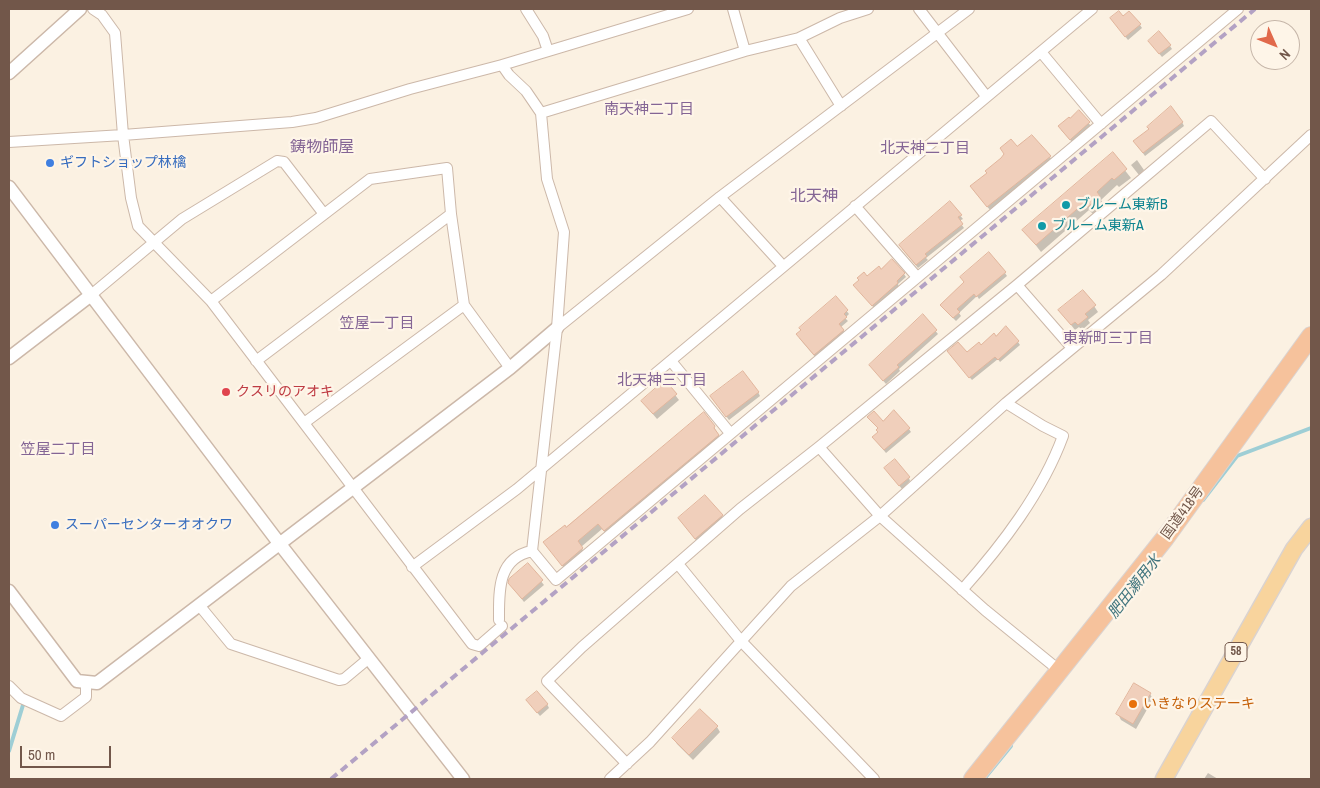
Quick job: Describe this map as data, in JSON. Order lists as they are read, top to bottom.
{
  "streets": {
    "highway": ["国道418号"],
    "main road": ["58"]
  },
  "districts": [
    "南天神二丁目",
    "鋳物師屋",
    "北天神二丁目",
    "北天神",
    "笠屋一丁目",
    "東新町三丁目",
    "北天神三丁目",
    "笠屋二丁目"
  ],
  "water": ["肥田瀬用水"],
  "places": [
    "ギフトショップ林檎",
    "ブルーム東新B",
    "ブルーム東新A",
    "クスリのアオキ",
    "スーパーセンターオオクワ",
    "いきなりステーキ"
  ],
  "scale_bar": "50 m",
  "north": "bottom right"
}
